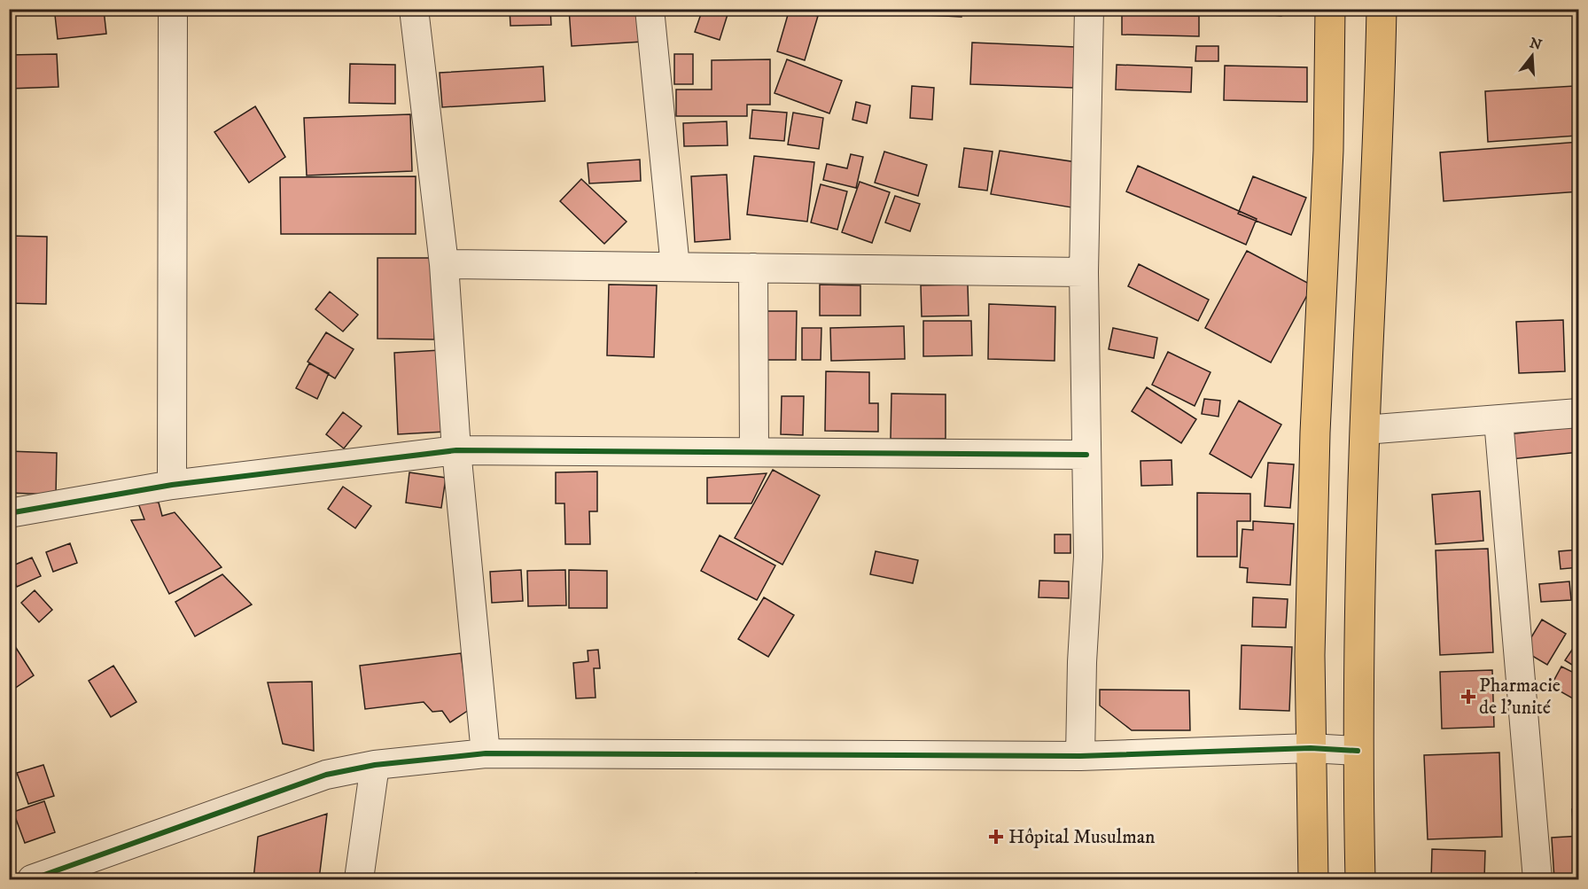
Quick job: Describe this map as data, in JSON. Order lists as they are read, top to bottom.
{
  "places": {
    "health": ["Pharmacie de l'unité", "Hôpital Musulman"]
  },
  "north": "top"
}
